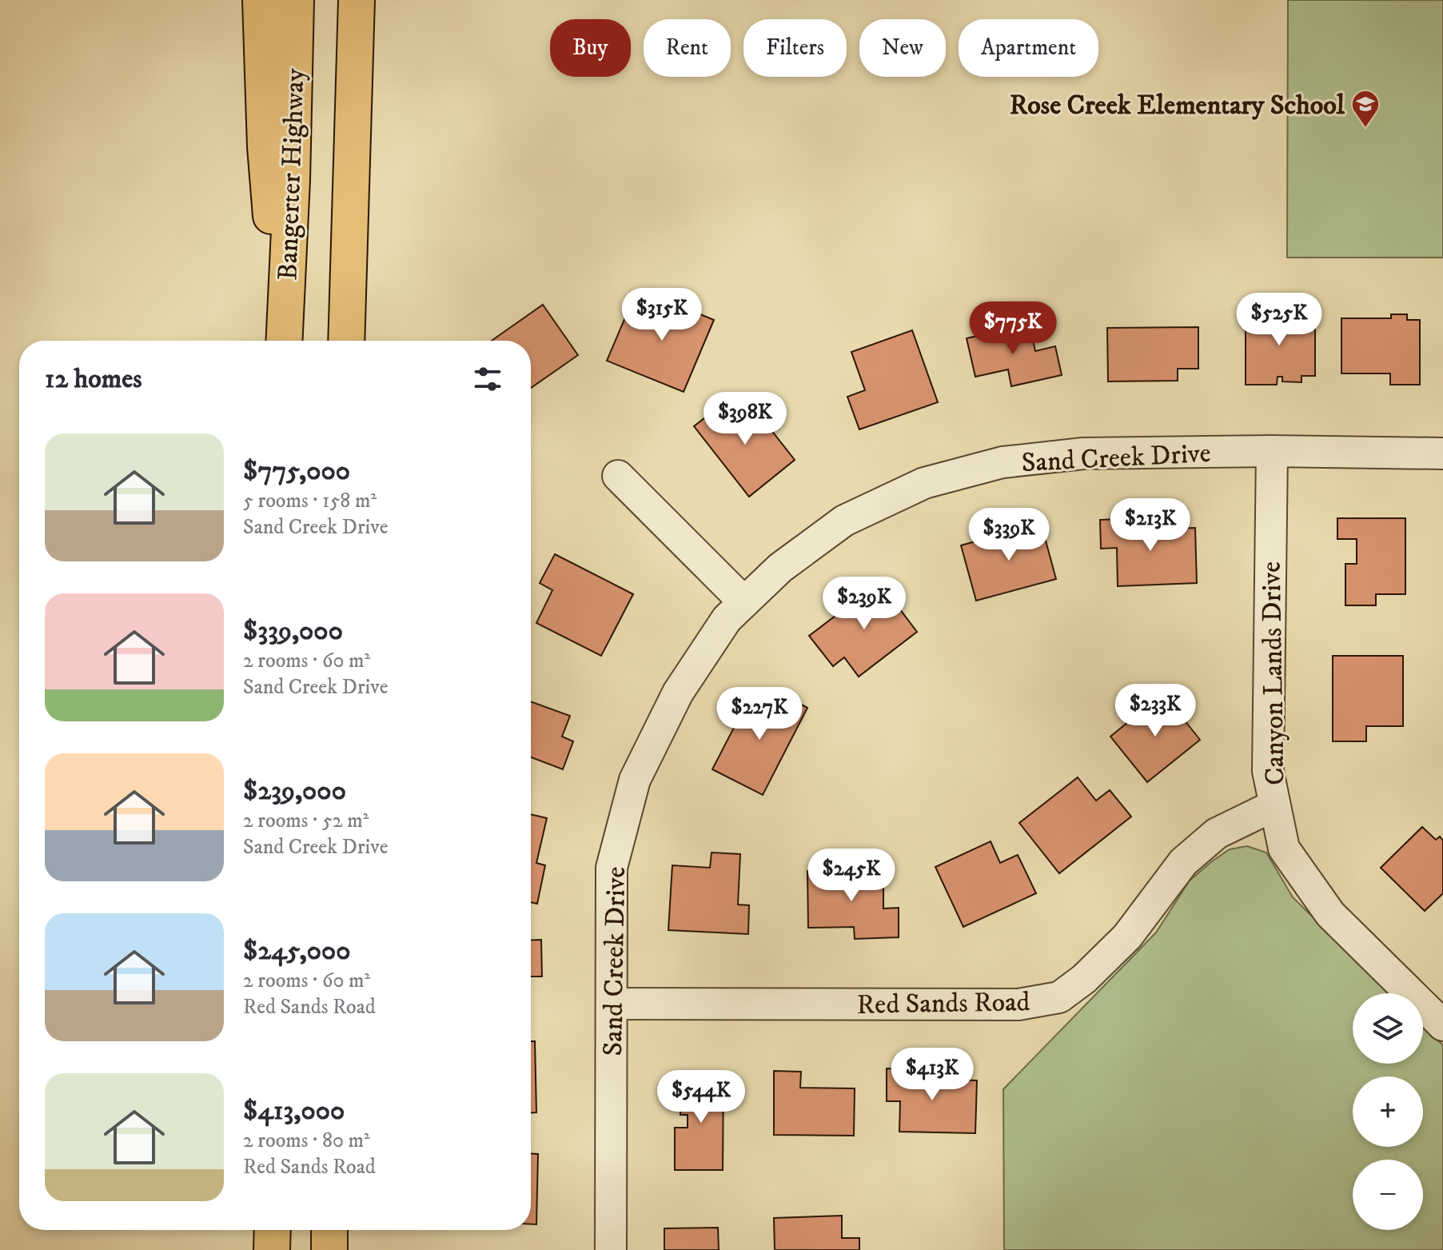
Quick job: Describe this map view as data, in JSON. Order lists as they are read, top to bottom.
{
  "streets": {
    "highway": ["Bangerter Highway"],
    "street": ["Sand Creek Drive", "Canyon Lands Drive", "Red Sands Road"]
  },
  "crossings": [
    ["Sand Creek Drive", "Canyon Lands Drive"],
    ["Sand Creek Drive", "Red Sands Road"],
    ["Canyon Lands Drive", "Red Sands Road"]
  ],
  "places": {
    "school or university": ["Rose Creek Elementary School"]
  },
  "page": {
    "chip": [
      "Buy",
      "Rent",
      "Filters",
      "New",
      "Apartment"
    ],
    "price": [
      "$315K",
      "$525K",
      "$775K",
      "$398K",
      "$213K",
      "$339K",
      "$239K",
      "$233K",
      "$227K",
      "$245K",
      "$413K",
      "$544K"
    ],
    "heading": "12 homes",
    "list": [
      {
        "name": "$775,000",
        "note": "5 rooms · 158 m² · Sand Creek Drive"
      },
      {
        "name": "$339,000",
        "note": "2 rooms · 60 m² · Sand Creek Drive"
      },
      {
        "name": "$239,000",
        "note": "2 rooms · 52 m² · Sand Creek Drive"
      },
      {
        "name": "$245,000",
        "note": "2 rooms · 60 m² · Red Sands Road"
      },
      {
        "name": "$413,000",
        "note": "2 rooms · 80 m² · Red Sands Road"
      }
    ],
    "map_buttons": ["+", "−"]
  }
}
